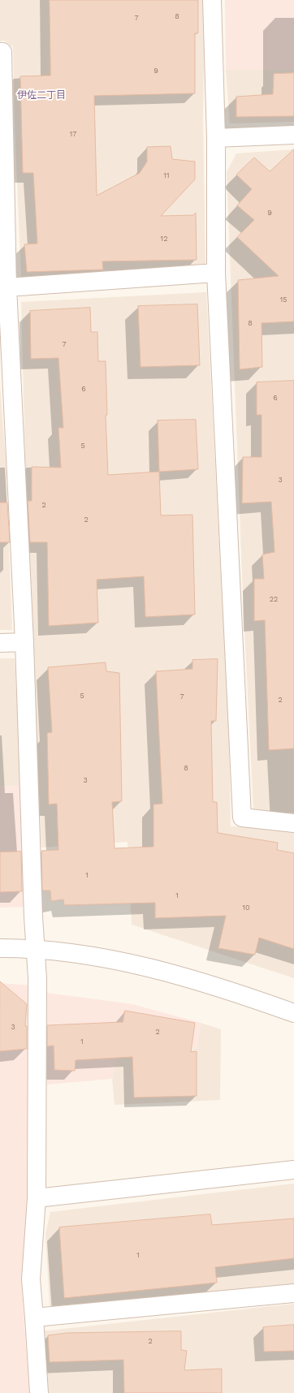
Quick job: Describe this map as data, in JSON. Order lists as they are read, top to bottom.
{
  "districts": ["伊佐二丁目"],
  "house_numbers": [
    "8",
    "7",
    "9",
    "17",
    "11",
    "9",
    "12",
    "15",
    "8",
    "7",
    "6",
    "6",
    "5",
    "3",
    "2",
    "2",
    "22",
    "5",
    "7",
    "2",
    "8",
    "3",
    "1",
    "1",
    "10",
    "3",
    "2",
    "1",
    "1",
    "2"
  ]
}
